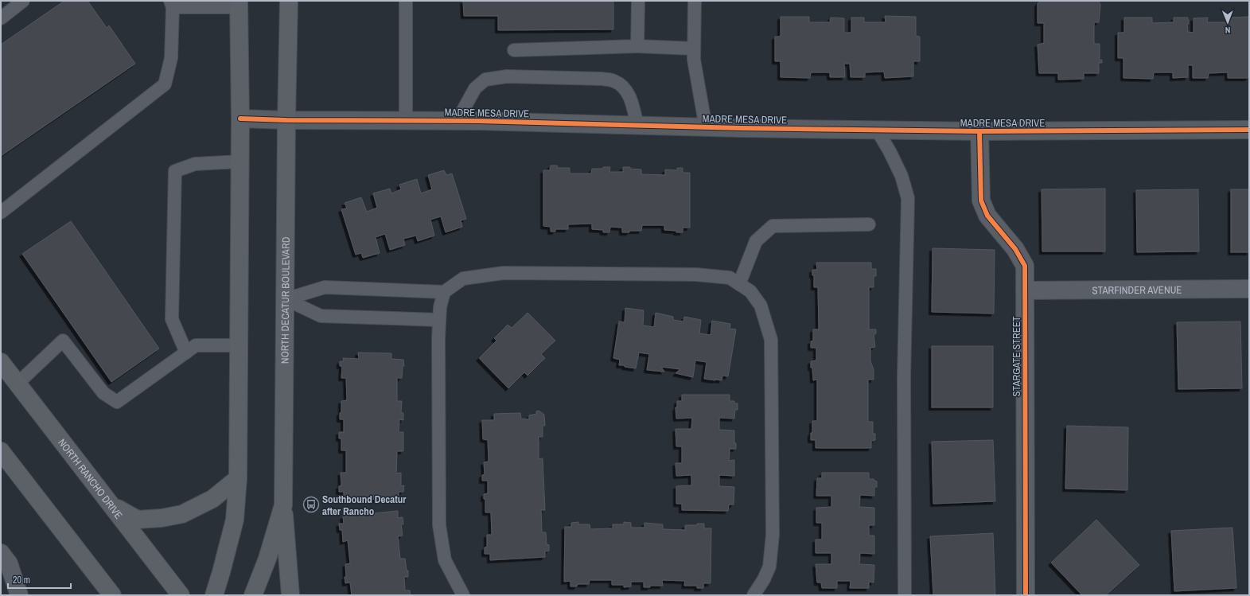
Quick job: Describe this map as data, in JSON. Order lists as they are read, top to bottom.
{
  "streets": {
    "main road": ["NORTH DECATUR BOULEVARD", "NORTH RANCHO DRIVE"],
    "street": ["MADRE MESA DRIVE", "STARFINDER AVENUE", "STARGATE STREET"]
  },
  "crossings": [
    ["MADRE MESA DRIVE", "NORTH DECATUR BOULEVARD"],
    ["MADRE MESA DRIVE", "STARGATE STREET"],
    ["STARFINDER AVENUE", "STARGATE STREET"]
  ],
  "places": {
    "bus stop": ["Southbound Decatur after Rancho"]
  },
  "scale_bar": "20 m",
  "north": "bottom"
}
